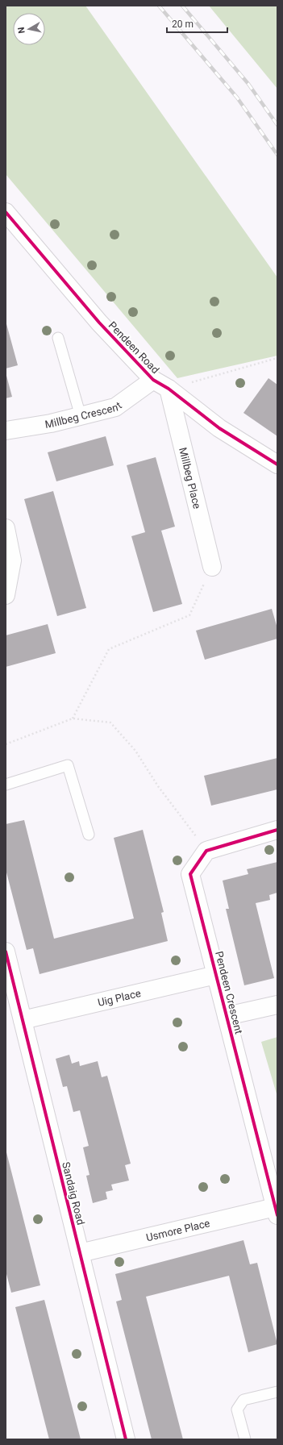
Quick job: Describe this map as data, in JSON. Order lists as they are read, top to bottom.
{
  "streets": {
    "street": [
      "Pendeen Road",
      "Millbeg Crescent",
      "Millbeg Place",
      "Pendeen Crescent",
      "Uig Place",
      "Sandaig Road",
      "Usmore Place"
    ]
  },
  "crossings": [
    ["Pendeen Road", "Millbeg Crescent"],
    ["Pendeen Road", "Millbeg Place"],
    ["Pendeen Crescent", "Uig Place"],
    ["Pendeen Crescent", "Usmore Place"],
    ["Uig Place", "Sandaig Road"],
    ["Sandaig Road", "Usmore Place"]
  ],
  "scale_bar": "20 m",
  "north": "left"
}
